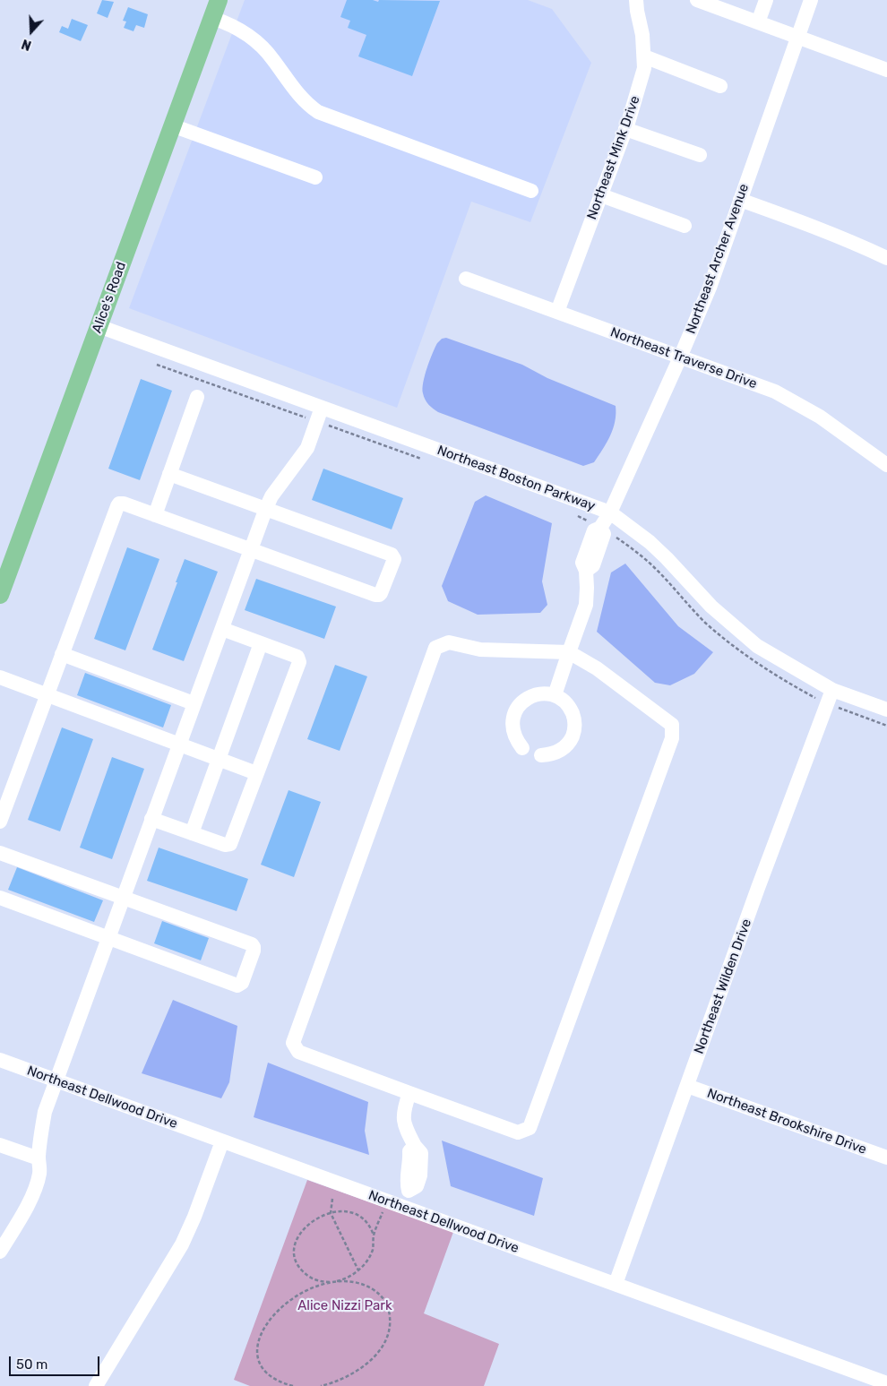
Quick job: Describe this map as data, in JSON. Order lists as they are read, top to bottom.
{
  "streets": {
    "main road": ["Alice's Road"],
    "street": [
      "Northeast Mink Drive",
      "Northeast Archer Avenue",
      "Northeast Traverse Drive",
      "Northeast Boston Parkway",
      "Northeast Wilden Drive",
      "Northeast Dellwood Drive",
      "Northeast Brookshire Drive"
    ]
  },
  "crossings": [
    ["Northeast Mink Drive", "Northeast Traverse Drive"],
    ["Northeast Archer Avenue", "Northeast Traverse Drive"],
    ["Northeast Archer Avenue", "Northeast Boston Parkway"],
    ["Alice's Road", "Northeast Boston Parkway"],
    ["Northeast Boston Parkway", "Northeast Wilden Drive"],
    ["Northeast Wilden Drive", "Northeast Dellwood Drive"],
    ["Northeast Wilden Drive", "Northeast Brookshire Drive"]
  ],
  "parks": ["Alice Nizzi Park"],
  "scale_bar": "50 m",
  "north": "bottom"
}
